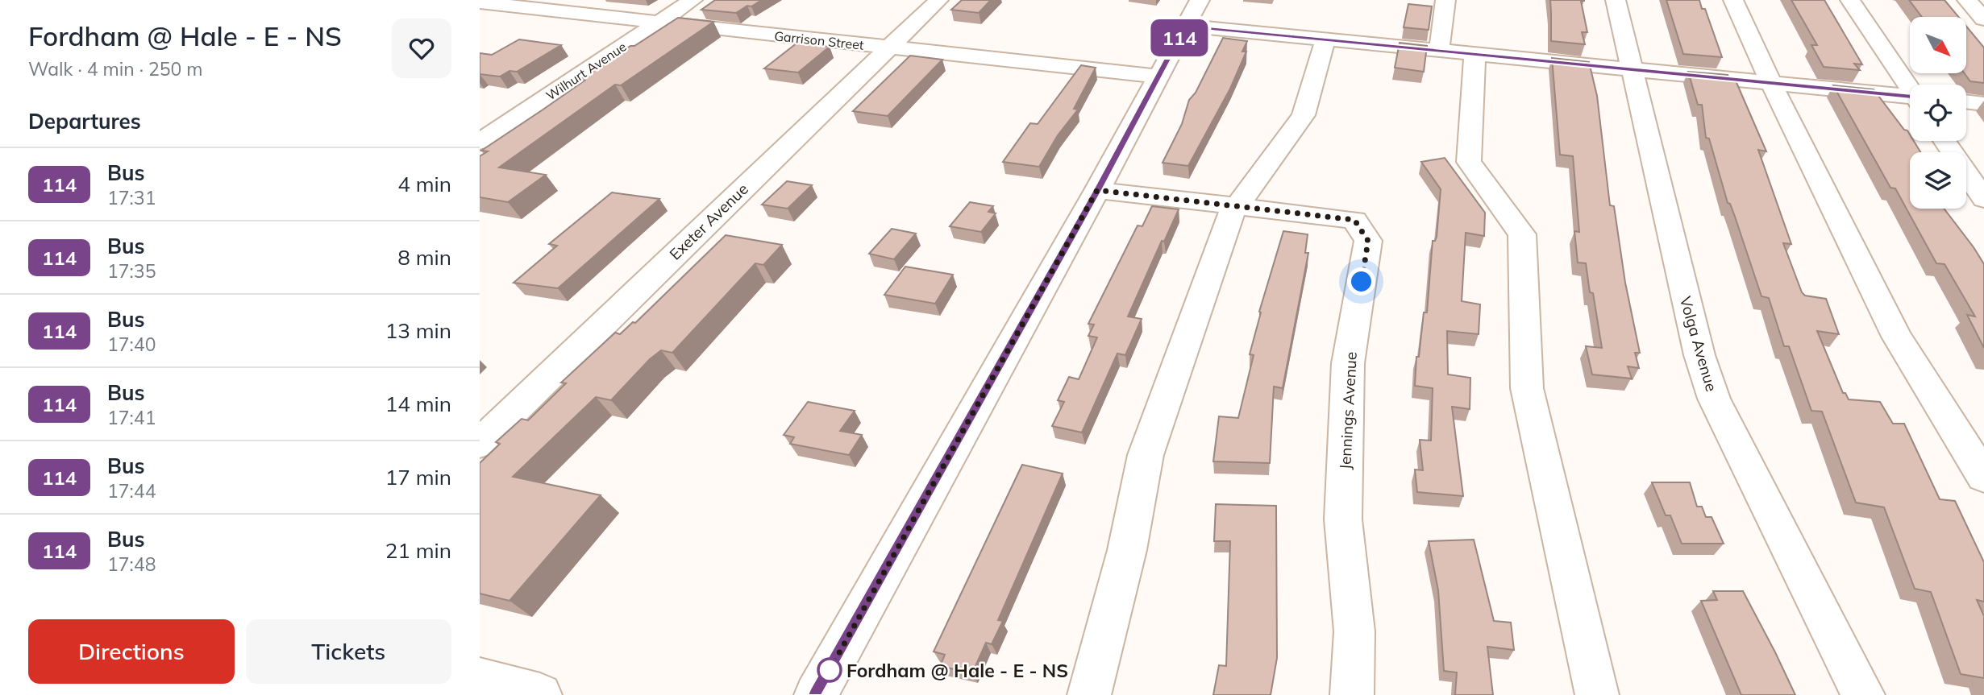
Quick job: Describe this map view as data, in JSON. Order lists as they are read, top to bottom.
{
  "streets": {
    "street": [
      "Garrison Street",
      "Wilhurt Avenue",
      "Exeter Avenue",
      "Volga Avenue",
      "Jennings Avenue"
    ]
  },
  "crossings": [
    ["Garrison Street", "Wilhurt Avenue"],
    ["Garrison Street", "Exeter Avenue"]
  ],
  "places": ["Fordham @ Hale - E - NS"],
  "lines": ["bus line 114"],
  "north": "bottom right",
  "page": {
    "heading": [
      ["Fordham @ Hale - E - NS", "Walk · 4 min · 250 m"],
      "Departures"
    ],
    "on_map": "114",
    "list": [
      {
        "mark": "114",
        "name": "Bus",
        "note": "17:31",
        "value": "4 min"
      },
      {
        "mark": "114",
        "name": "Bus",
        "note": "17:35",
        "value": "8 min"
      },
      {
        "mark": "114",
        "name": "Bus",
        "note": "17:40",
        "value": "13 min"
      },
      {
        "mark": "114",
        "name": "Bus",
        "note": "17:41",
        "value": "14 min"
      },
      {
        "mark": "114",
        "name": "Bus",
        "note": "17:44",
        "value": "17 min"
      },
      {
        "mark": "114",
        "name": "Bus",
        "note": "17:48",
        "value": "21 min"
      }
    ],
    "buttons": ["Directions", "Tickets"]
  }
}
